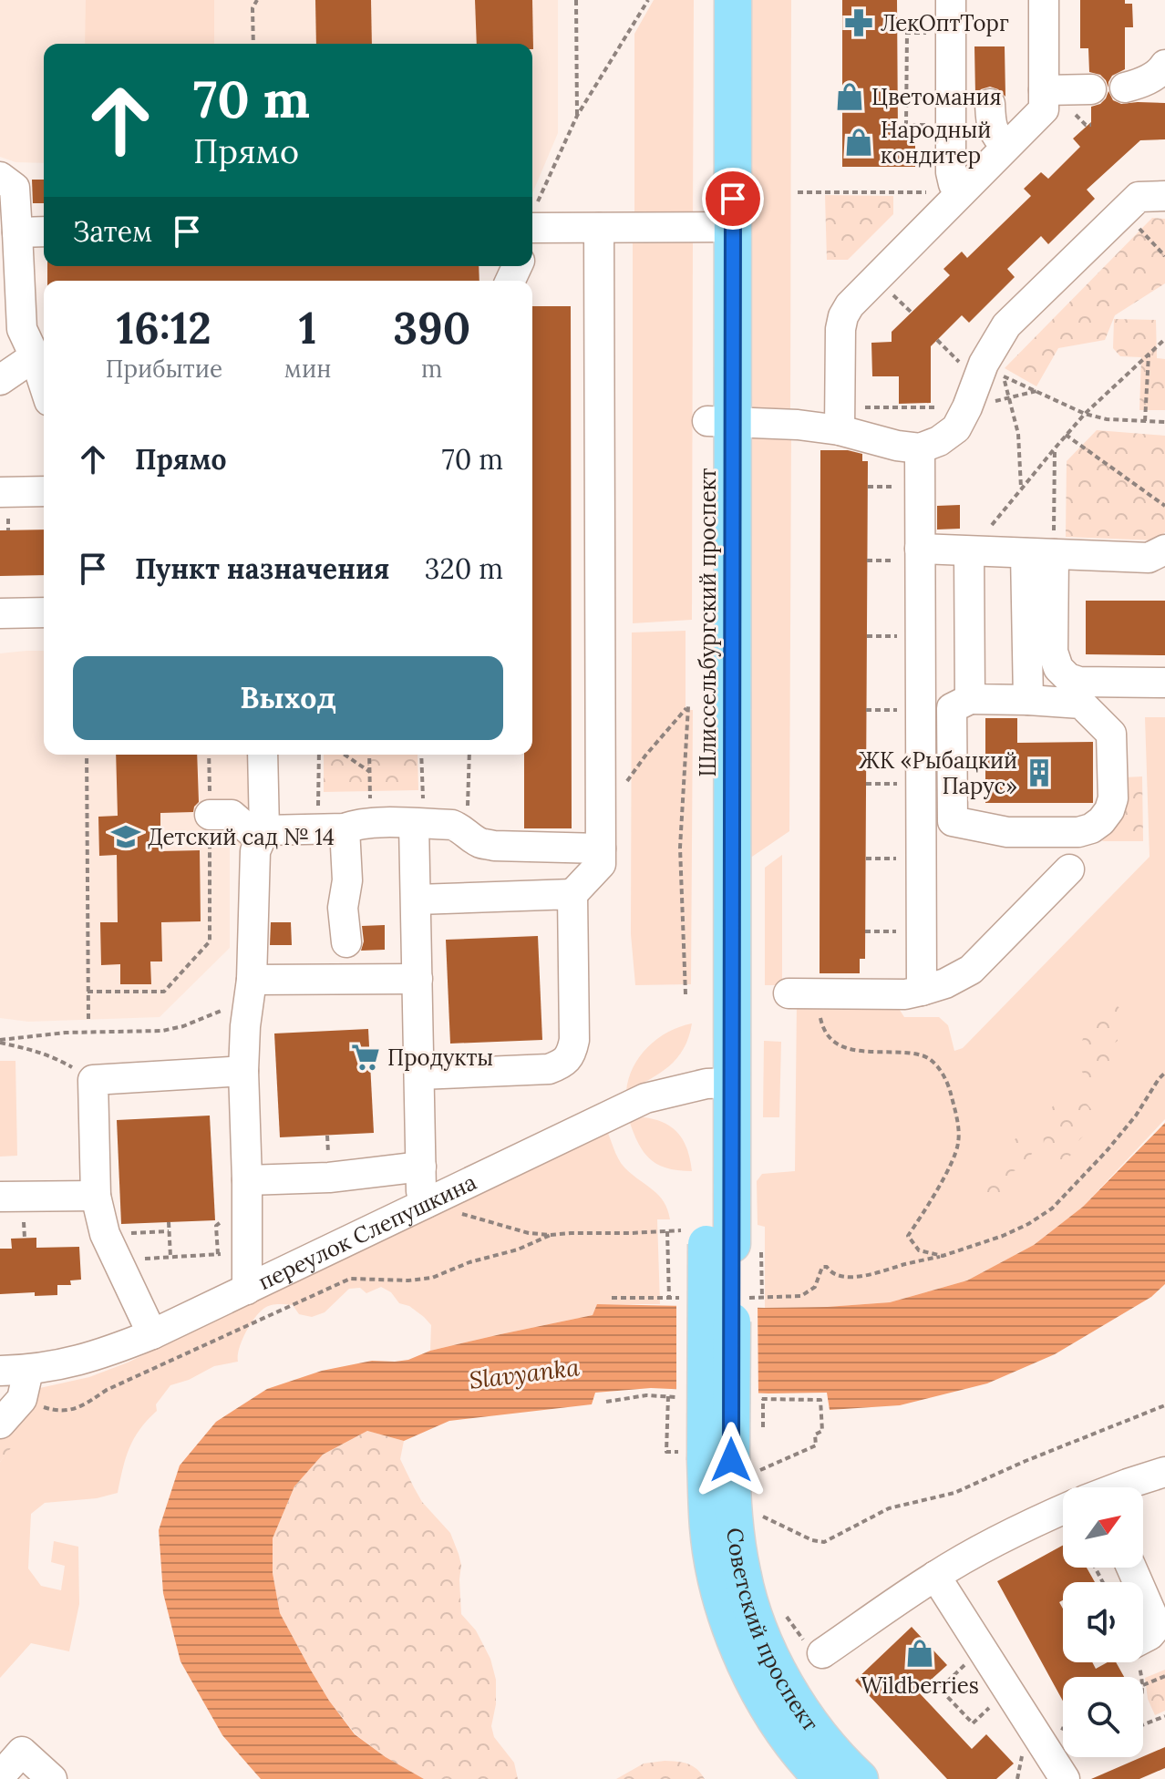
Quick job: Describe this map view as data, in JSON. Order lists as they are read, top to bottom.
{
  "streets": {
    "main road": ["Шлиссельбургский проспект", "Советский проспект"],
    "street": ["переулок Слепушкина"]
  },
  "crossings": [
    ["Шлиссельбургский проспект", "переулок Слепушкина"],
    ["Шлиссельбургский проспект", "Советский проспект"]
  ],
  "water": ["Slavyanka"],
  "places": {
    "pharmacy": ["ЛекОптТорг"],
    "shop": ["Цветомания", "Народный кондитер", "Wildberries"],
    "building": ["ЖК «Рыбацкий Парус»"],
    "school or university": ["Детский сад № 14"],
    "supermarket": ["Продукты"]
  },
  "north": "top right",
  "page": {
    "turn": ["70 m", "Прямо"],
    "then": "Затем",
    "eta": [
      "16:12",
      "Прибытие",
      "1",
      "мин",
      "390",
      "m"
    ],
    "list": [
      {
        "name": "Прямо",
        "value": "70 m"
      },
      {
        "name": "Пункт назначения",
        "value": "320 m"
      }
    ],
    "buttons": "Выход"
  }
}
